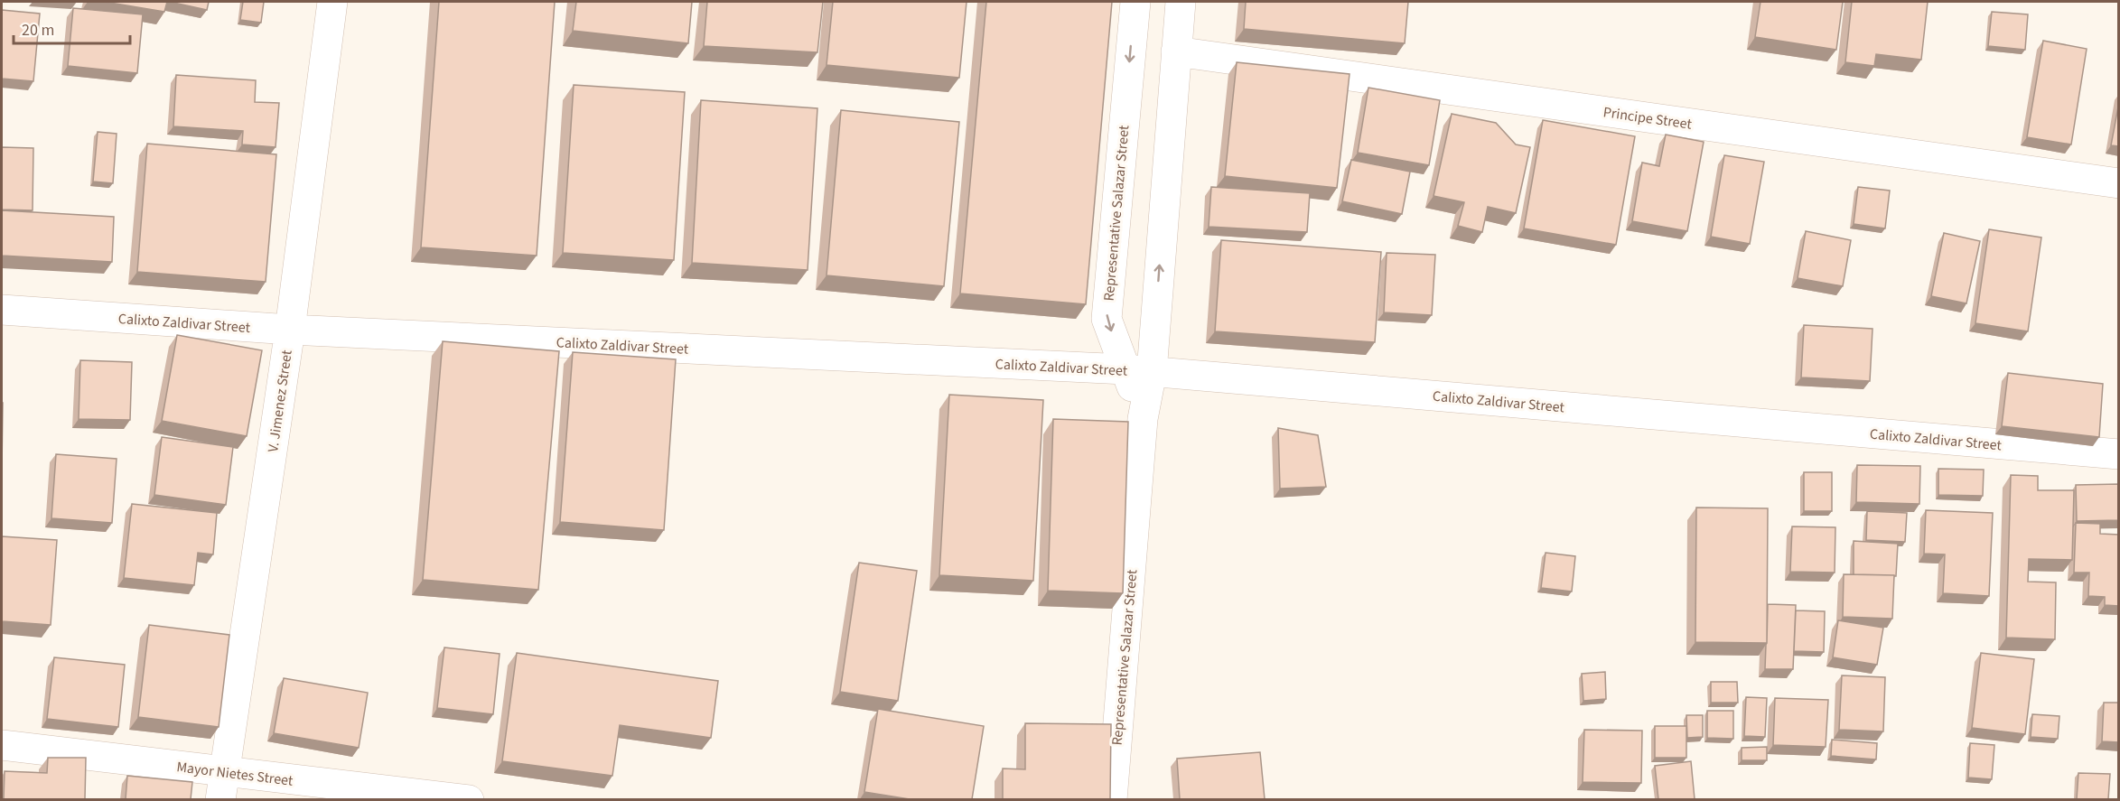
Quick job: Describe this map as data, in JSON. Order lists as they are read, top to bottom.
{
  "streets": {
    "street": [
      "Principe Street",
      "Representative Salazar Street",
      "Calixto Zaldivar Street",
      "V. Jimenez Street",
      "Mayor Nietes Street"
    ]
  },
  "crossings": [
    ["Principe Street", "Representative Salazar Street"],
    ["Representative Salazar Street", "Calixto Zaldivar Street"],
    ["Calixto Zaldivar Street", "V. Jimenez Street"],
    ["V. Jimenez Street", "Mayor Nietes Street"]
  ],
  "scale_bar": "20 m"
}
